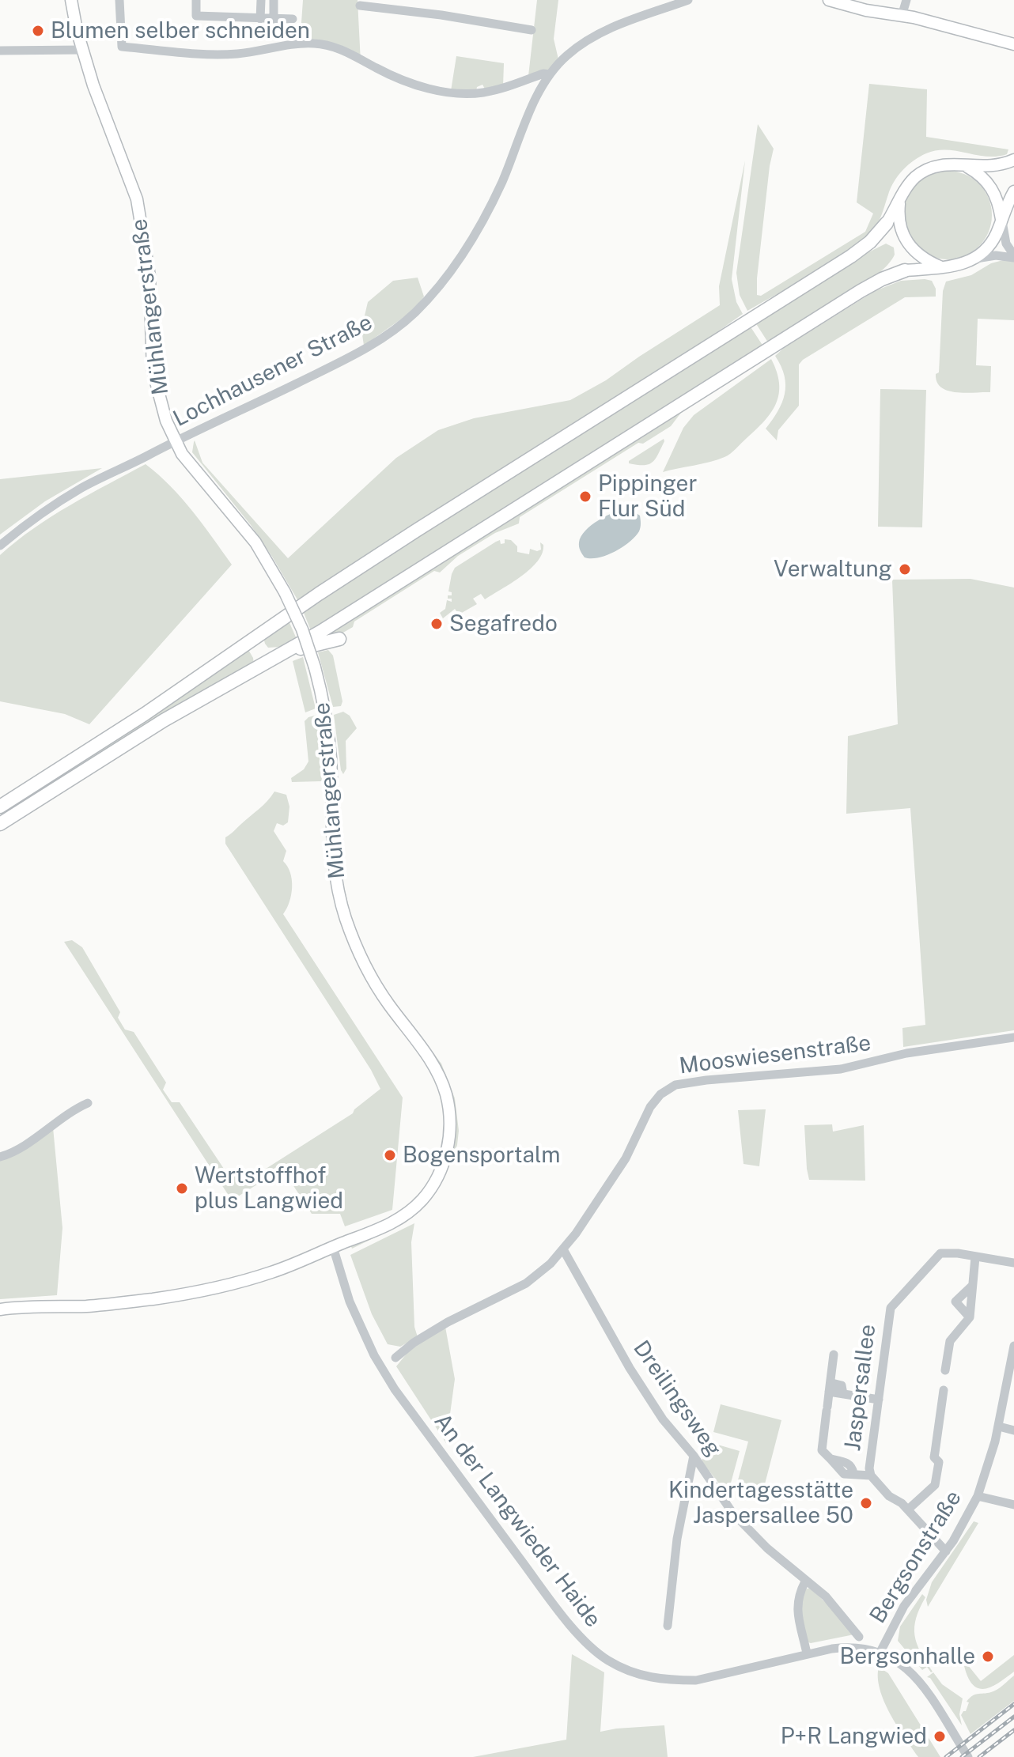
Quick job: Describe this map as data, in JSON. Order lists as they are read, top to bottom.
{
  "streets": {
    "main road": ["Mühlangerstraße"],
    "street": [
      "Lochhausener Straße",
      "Mooswiesenstraße",
      "Jaspersallee",
      "Dreilingsweg",
      "An der Langwieder Haide",
      "Bergsonstraße"
    ]
  },
  "crossings": [
    ["Mühlangerstraße", "Lochhausener Straße"],
    ["Mühlangerstraße", "An der Langwieder Haide"],
    ["Mooswiesenstraße", "Dreilingsweg"],
    ["Jaspersallee", "Bergsonstraße"],
    ["An der Langwieder Haide", "Bergsonstraße"]
  ],
  "places": [
    "Blumen selber schneiden",
    "Pippinger Flur Süd",
    "Verwaltung",
    "Segafredo",
    "Bogensportalm",
    "Wertstoffhof plus Langwied",
    "Kindertagesstätte Jaspersallee 50",
    "Bergsonhalle",
    "P+R Langwied"
  ]
}
